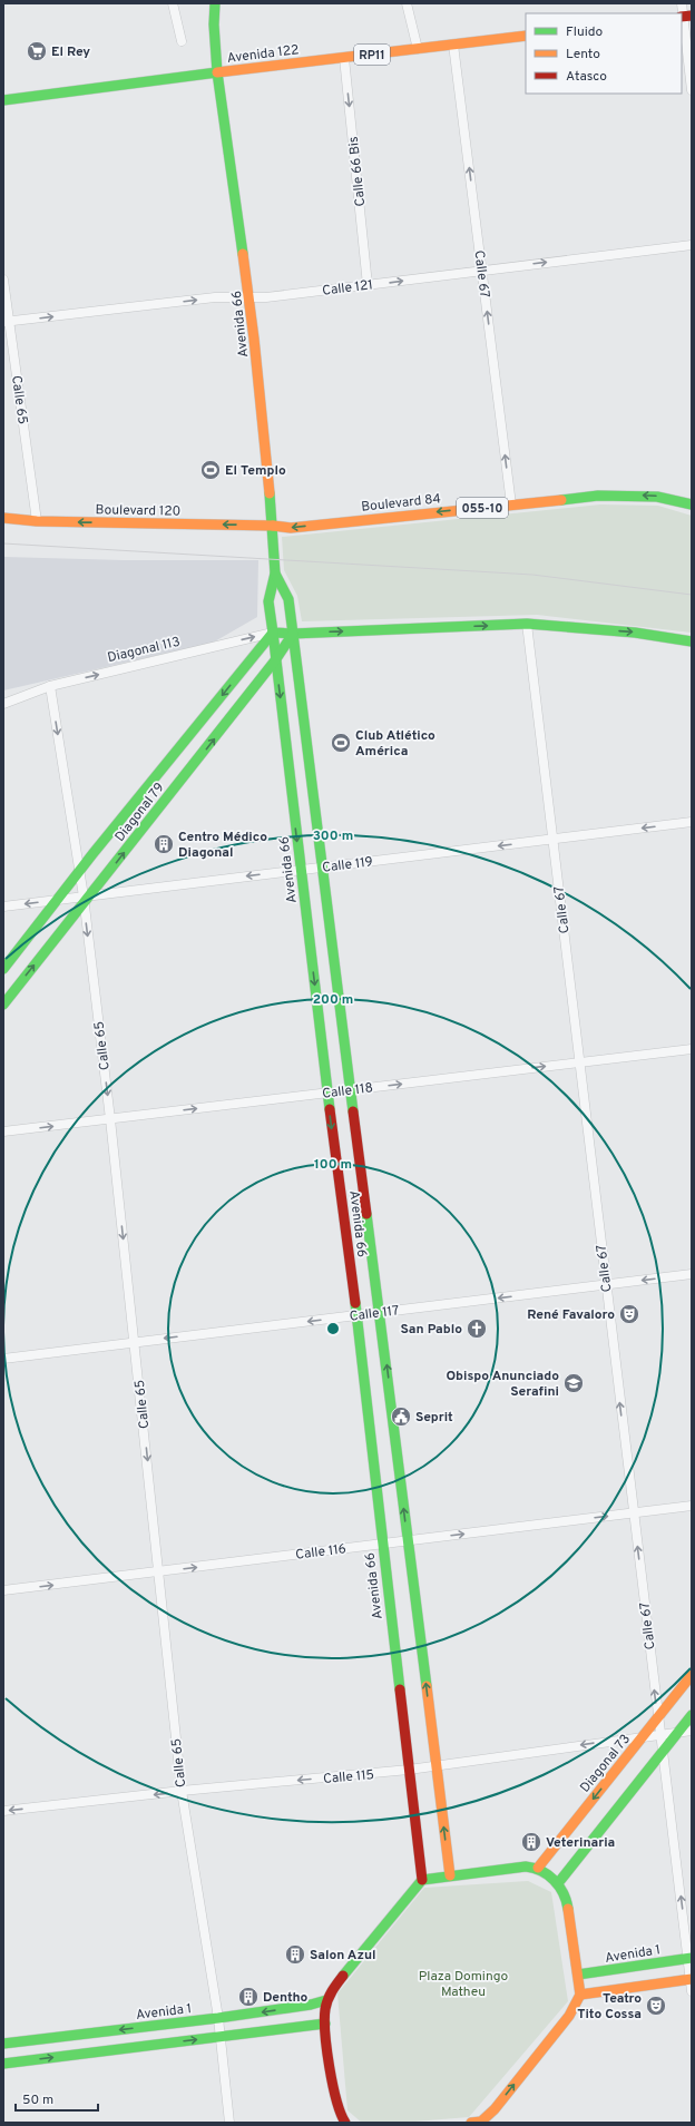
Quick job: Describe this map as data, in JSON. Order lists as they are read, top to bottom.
{
  "streets": {
    "main road": [
      "Avenida 122",
      "RP11",
      "Avenida 66",
      "Boulevard 84",
      "055-10",
      "Boulevard 120",
      "Diagonal 113",
      "Diagonal 79",
      "Diagonal 73",
      "Avenida 1"
    ],
    "street": [
      "Calle 66 Bis",
      "Calle 67",
      "Calle 121",
      "Calle 65",
      "Calle 119",
      "Calle 118",
      "Calle 117",
      "Calle 116",
      "Calle 115"
    ]
  },
  "crossings": [
    ["Avenida 122", "Calle 66 Bis"],
    ["Avenida 122", "Calle 67"],
    ["Avenida 122", "Avenida 66"],
    ["Calle 66 Bis", "Calle 121"],
    ["Calle 67", "Calle 121"],
    ["Calle 67", "Boulevard 84"],
    ["Calle 67", "Calle 119"],
    ["Calle 67", "Calle 118"],
    ["Calle 67", "Calle 117"],
    ["Calle 67", "Calle 116"],
    ["Calle 67", "Diagonal 73"],
    ["Calle 67", "Calle 115"],
    ["Calle 67", "Avenida 1"],
    ["Calle 121", "Avenida 66"],
    ["Calle 121", "Calle 65"],
    ["Avenida 66", "Boulevard 84"],
    ["Avenida 66", "Boulevard 120"],
    ["Avenida 66", "Diagonal 113"],
    ["Avenida 66", "Diagonal 79"],
    ["Avenida 66", "Calle 119"],
    ["Avenida 66", "Calle 118"],
    ["Avenida 66", "Calle 117"],
    ["Avenida 66", "Calle 116"],
    ["Avenida 66", "Calle 115"],
    ["Calle 65", "Boulevard 120"],
    ["Calle 65", "Diagonal 113"],
    ["Calle 65", "Diagonal 79"],
    ["Calle 65", "Calle 119"],
    ["Calle 65", "Calle 118"],
    ["Calle 65", "Calle 117"],
    ["Calle 65", "Calle 116"],
    ["Calle 65", "Calle 115"],
    ["Calle 65", "Avenida 1"],
    ["Boulevard 84", "Boulevard 120"],
    ["Diagonal 113", "Diagonal 79"],
    ["Diagonal 79", "Calle 119"],
    ["Diagonal 73", "Calle 115"]
  ],
  "one_way": [
    "Calle 66 Bis",
    "Calle 67",
    "Calle 121",
    "Calle 65",
    "Boulevard 84",
    "Boulevard 120",
    "Diagonal 113",
    "Calle 119",
    "Calle 118",
    "Calle 117",
    "Calle 116",
    "Calle 115"
  ],
  "parks": ["Plaza Domingo Matheu"],
  "places": {
    "supermarket": ["El Rey"],
    "sports": ["El Templo", "Club Atlético América"],
    "building": [
      "Centro Médico Diagonal",
      "Veterinaria",
      "Salon Azul",
      "Dentho"
    ],
    "theatre": ["René Favaloro", "Teatro Tito Cossa"],
    "church": ["San Pablo"],
    "school or university": ["Obispo Anunciado Serafini"],
    "public building": ["Seprit"]
  },
  "legend": ["Fluido", "Lento", "Atasco"],
  "scale_bar": "50 m",
  "rings": ["300 m", "200 m", "100 m"]
}
